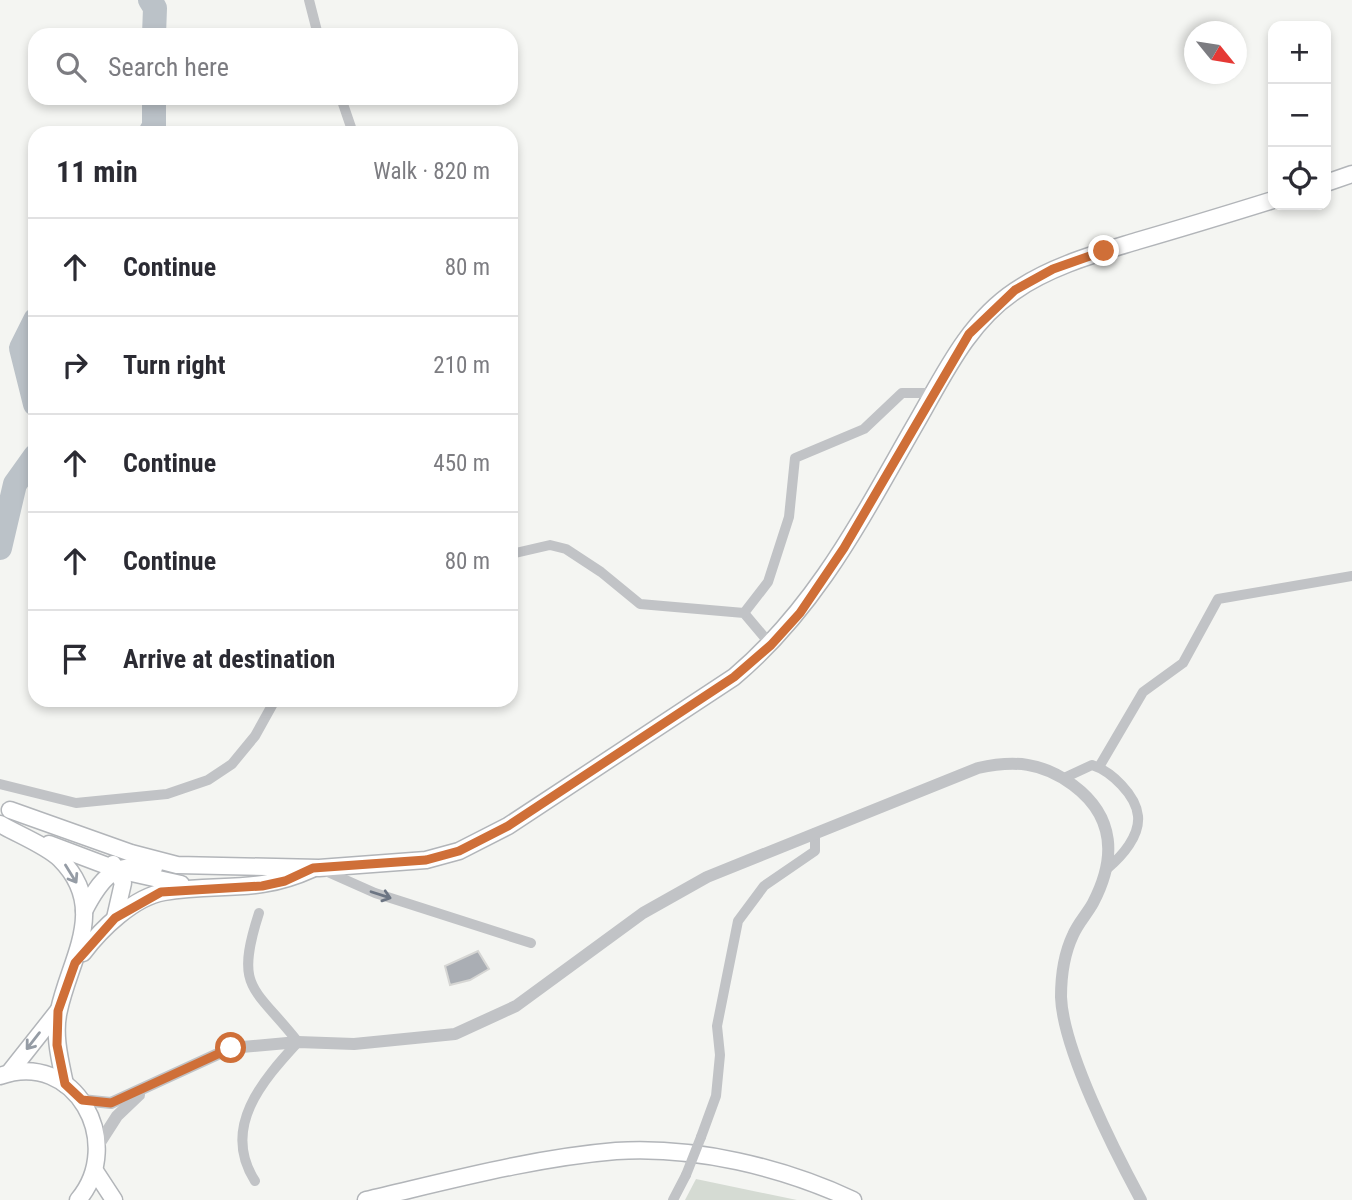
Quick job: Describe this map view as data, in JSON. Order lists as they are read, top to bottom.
{
  "north": "bottom right",
  "page": {
    "map_buttons": ["+", "−"],
    "search": "Search here",
    "heading": ["11 min", "Walk · 820 m"],
    "list": [
      ["Continue", "80 m"],
      ["Turn right", "210 m"],
      ["Continue", "450 m"],
      ["Continue", "80 m"],
      "Arrive at destination"
    ]
  }
}
